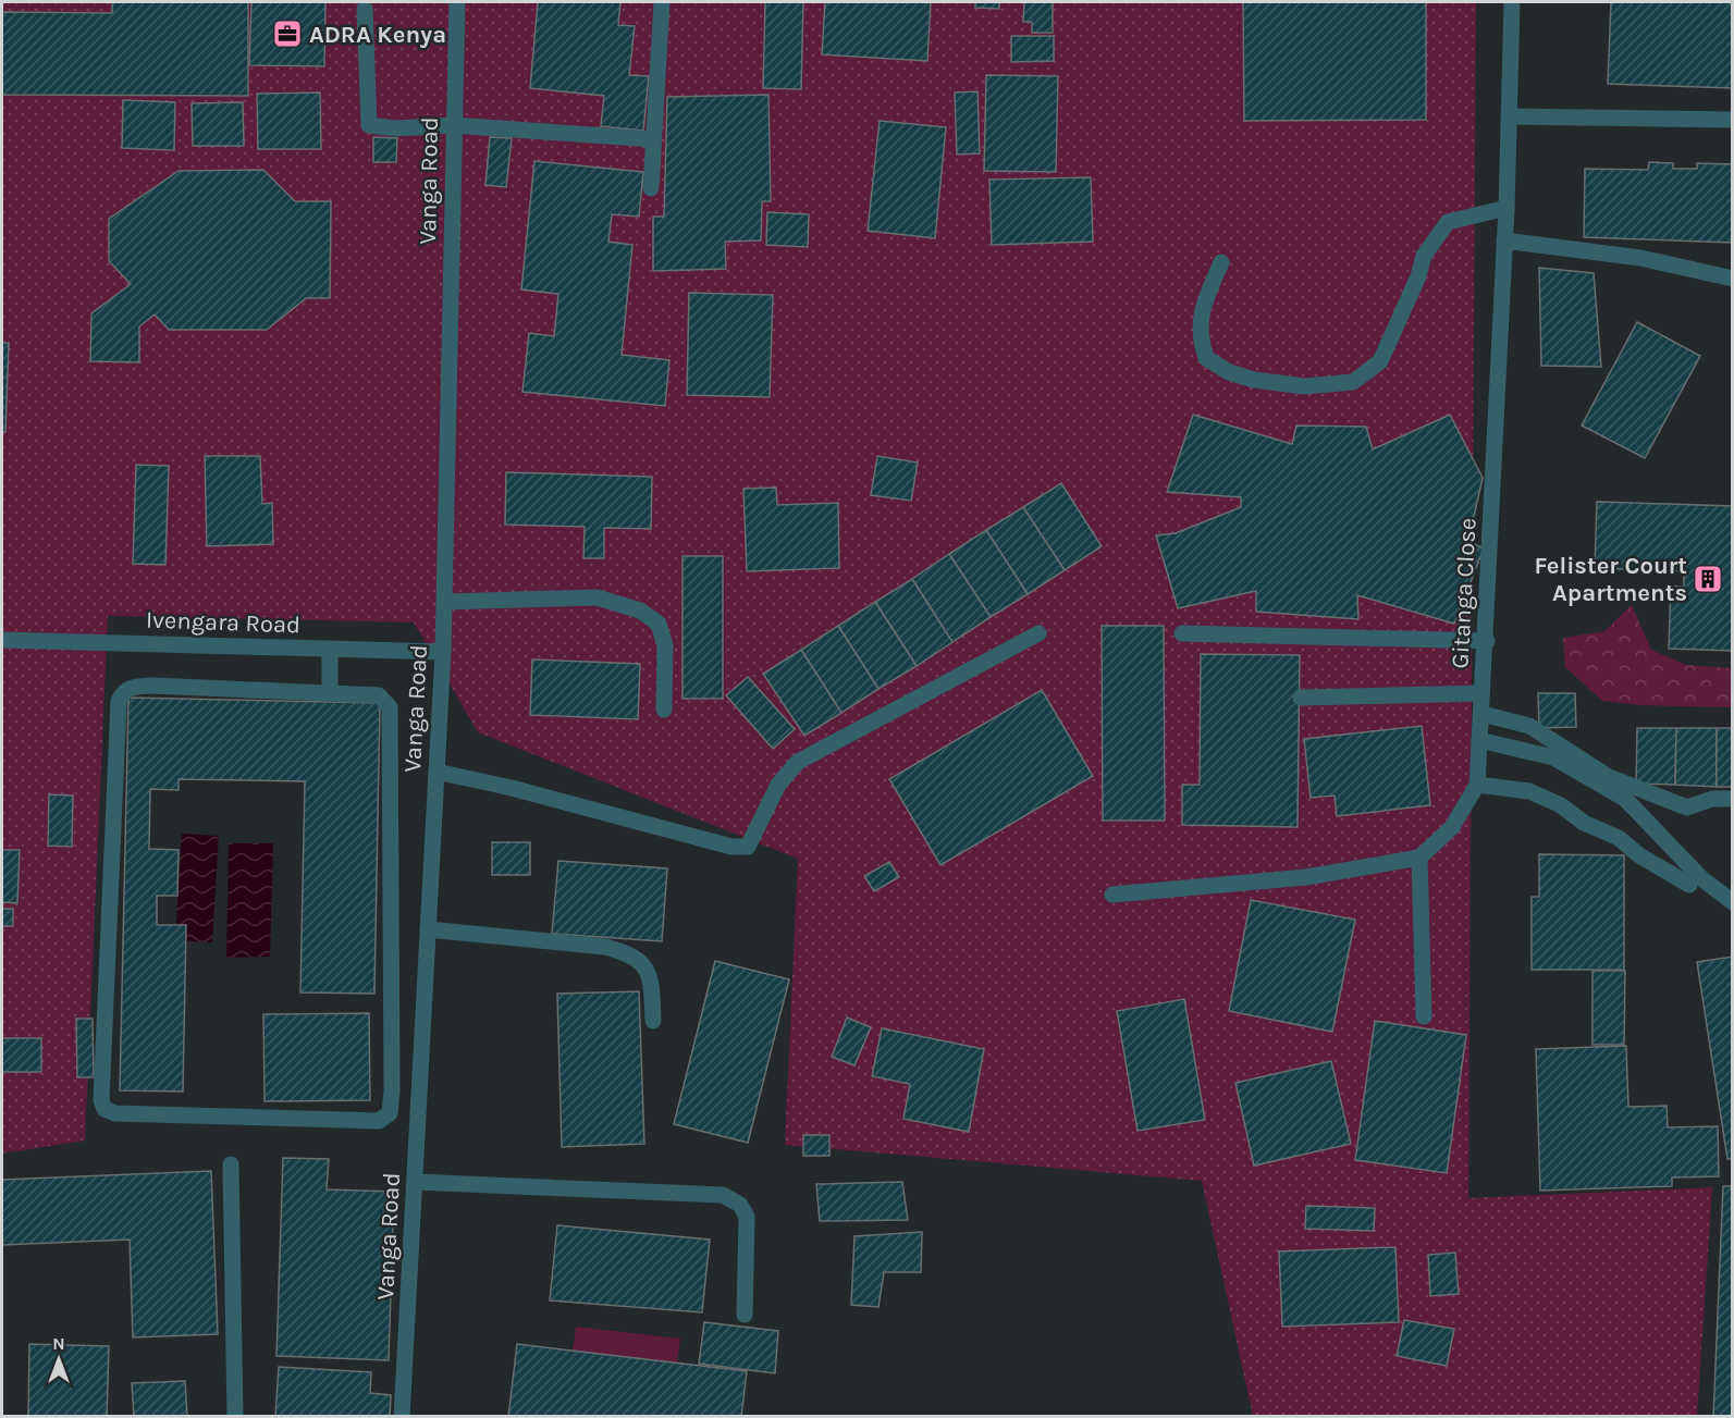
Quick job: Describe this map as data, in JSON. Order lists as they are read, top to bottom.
{
  "streets": {
    "street": ["Vanga Road", "Gitanga Close", "Ivengara Road"]
  },
  "crossings": [
    ["Vanga Road", "Ivengara Road"]
  ],
  "places": {
    "office": ["ADRA Kenya"],
    "building": ["Felister Court Apartments"]
  },
  "north": "top"
}
